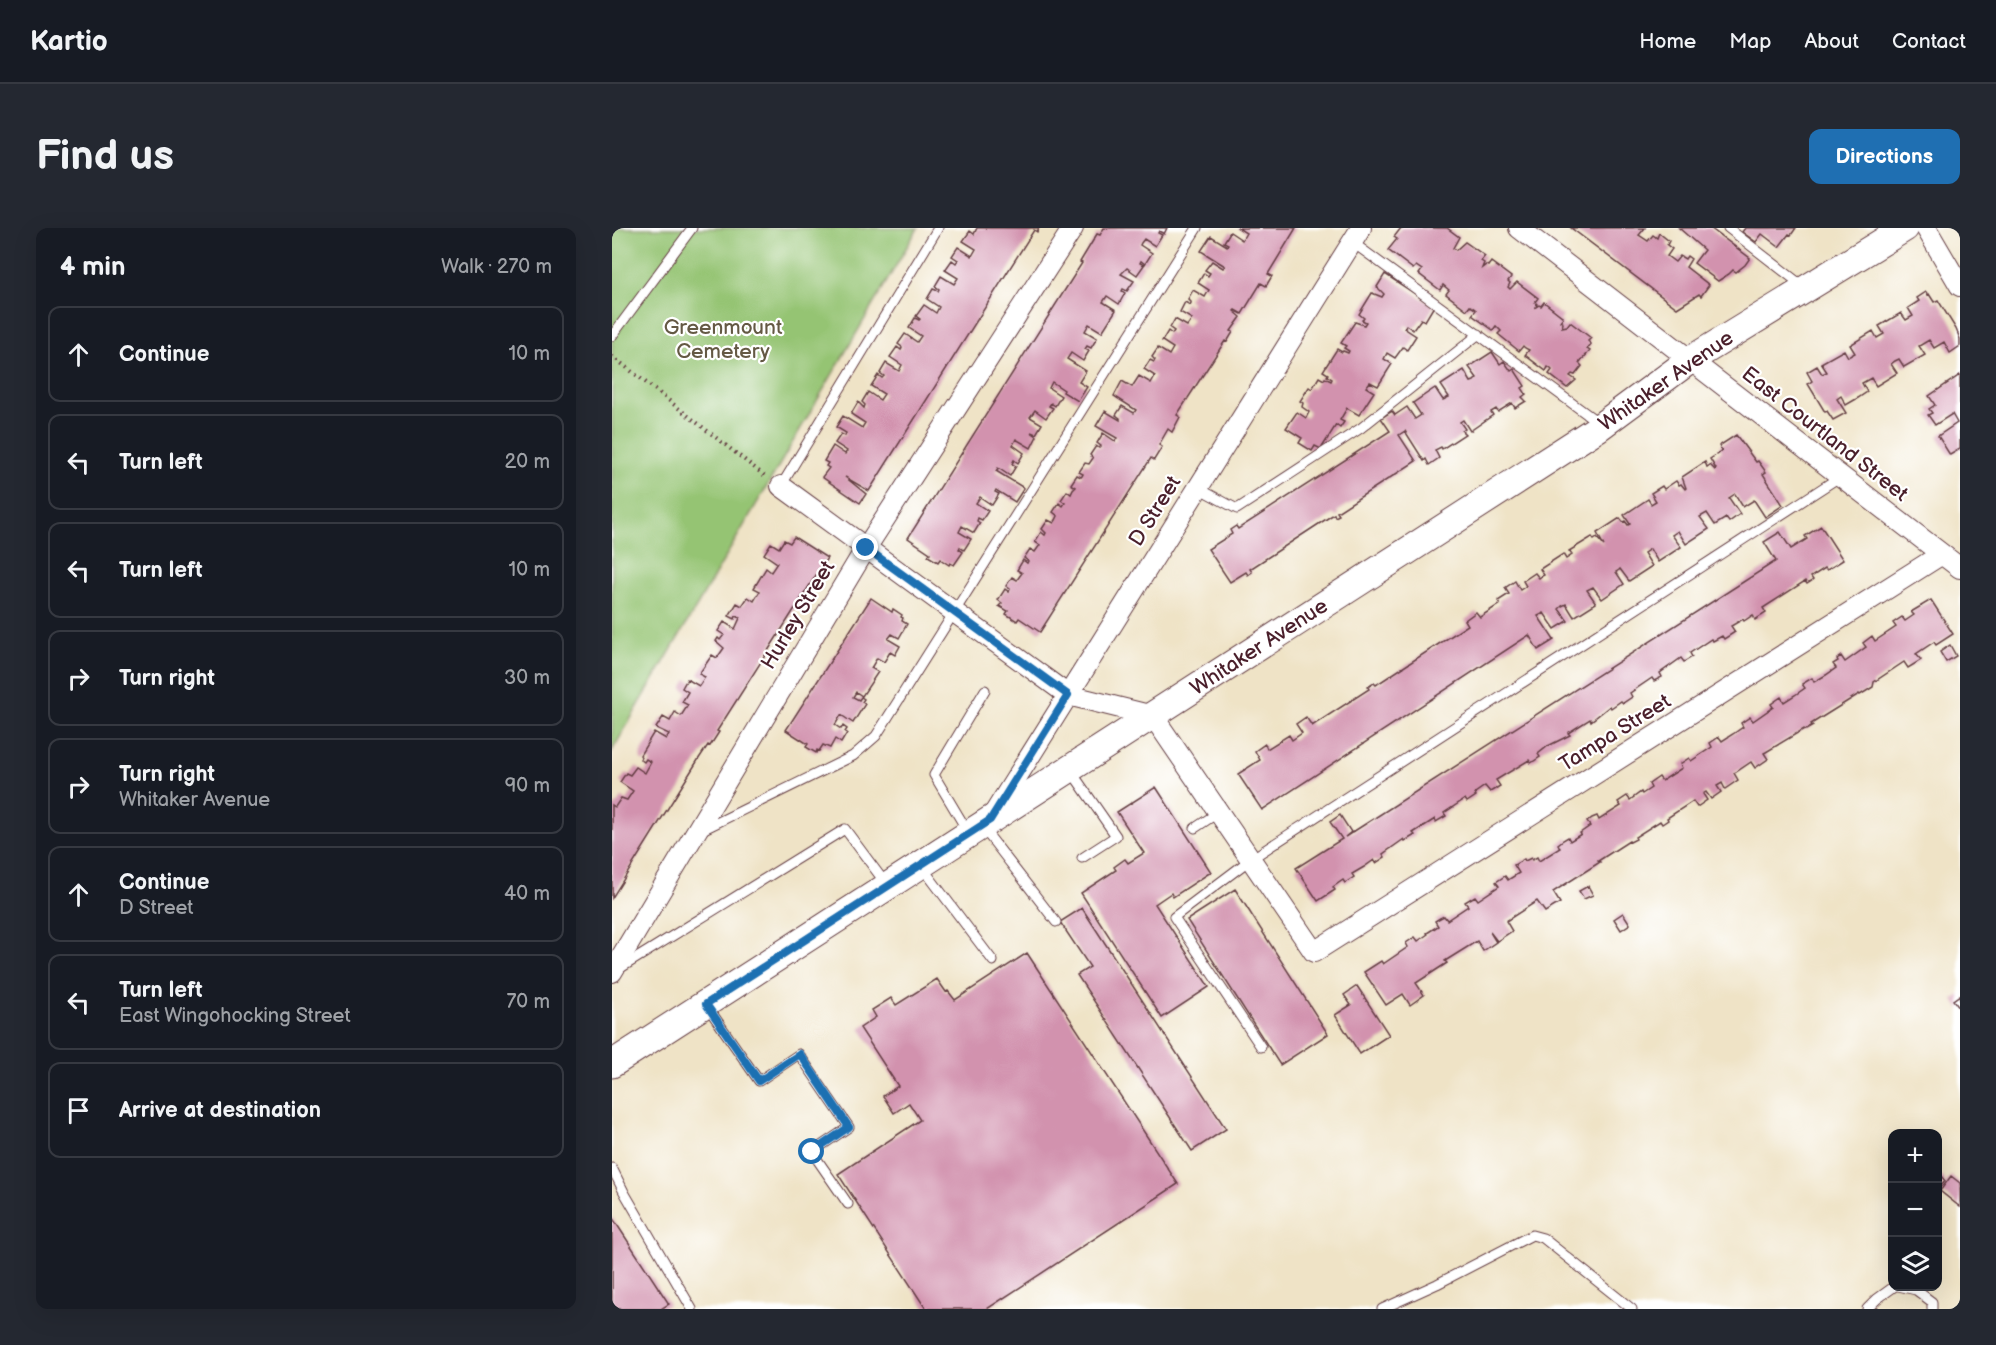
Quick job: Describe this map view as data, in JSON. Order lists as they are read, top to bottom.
{
  "streets": {
    "main road": ["Whitaker Avenue"],
    "street": [
      "East Courtland Street",
      "D Street",
      "Hurley Street",
      "Tampa Street"
    ]
  },
  "crossings": [
    ["Whitaker Avenue", "East Courtland Street"],
    ["Whitaker Avenue", "D Street"],
    ["East Courtland Street", "Tampa Street"]
  ],
  "parks": ["Greenmount Cemetery"],
  "page": {
    "header": "Kartio",
    "nav": [
      "Home",
      "Map",
      "About",
      "Contact"
    ],
    "buttons": "Directions",
    "title": "Find us",
    "heading": ["4 min", "Walk · 270 m"],
    "list": [
      ["Continue", "10 m"],
      ["Turn left", "20 m"],
      ["Turn left", "10 m"],
      ["Turn right", "30 m"],
      ["Turn right", "Whitaker Avenue", "90 m"],
      ["Continue", "D Street", "40 m"],
      ["Turn left", "East Wingohocking Street", "70 m"],
      "Arrive at destination"
    ],
    "map_buttons": ["+", "−"]
  }
}
